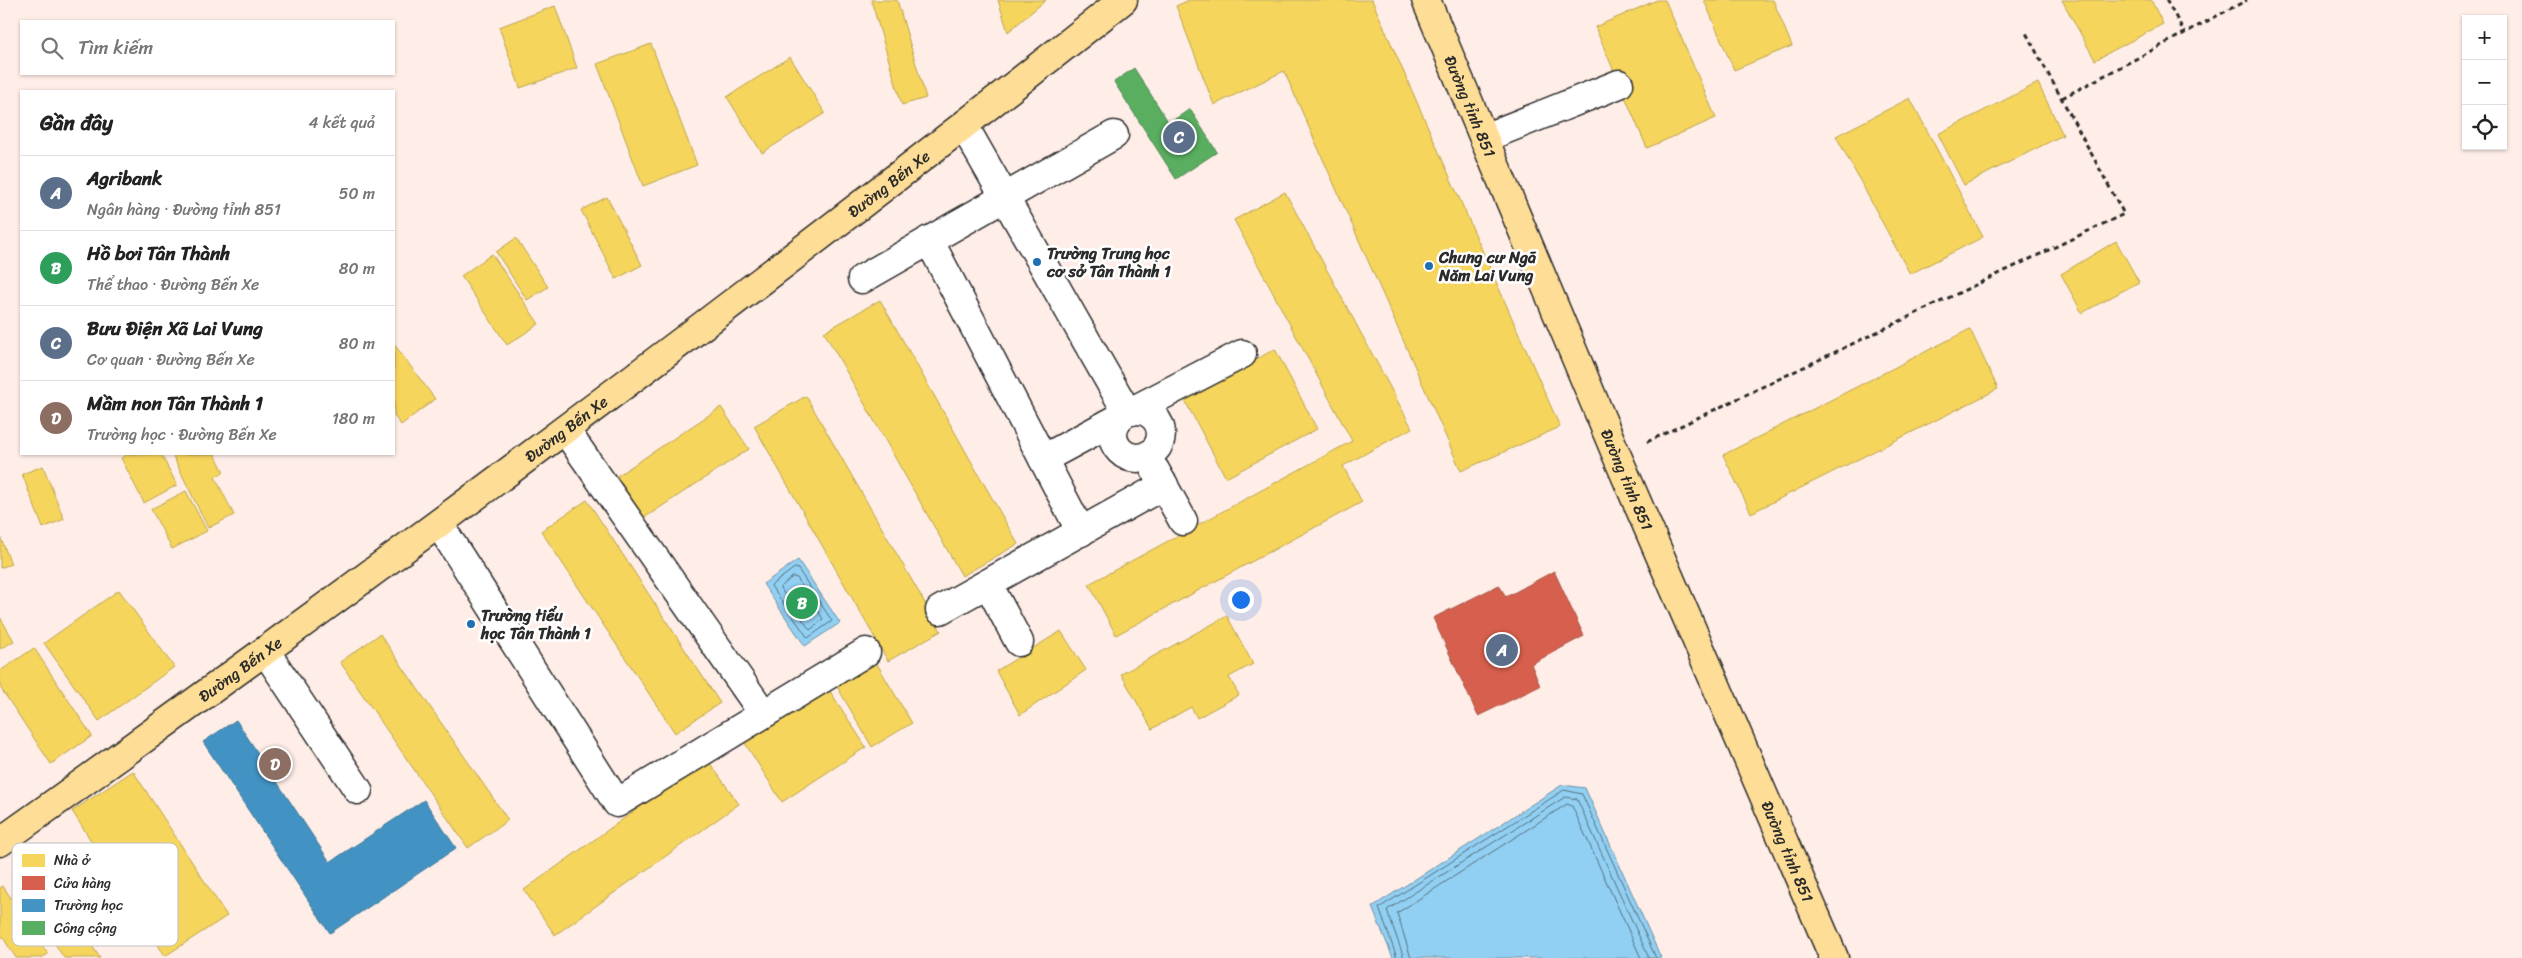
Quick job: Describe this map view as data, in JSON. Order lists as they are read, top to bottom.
{
  "streets": {
    "main road": ["Đường tỉnh 851", "Đường Bến Xe"]
  },
  "places": ["Trường Trung học cơ sở Tân Thành 1", "Chung cư Ngã Năm Lai Vung", "Trường tiểu học Tân Thành 1"],
  "legend": [
    "Nhà ở",
    "Cửa hàng",
    "Trường học",
    "Công cộng"
  ],
  "page": {
    "map_buttons": ["+", "−"],
    "search": "Tìm kiếm",
    "heading": ["Gần đây", "4 kết quả"],
    "pins": [
      "C",
      "B",
      "A",
      "D"
    ],
    "list": [
      {
        "mark": "A",
        "name": "Agribank",
        "note": "Ngân hàng · Đường tỉnh 851",
        "value": "50 m"
      },
      {
        "mark": "B",
        "name": "Hồ bơi Tân Thành",
        "note": "Thể thao · Đường Bến Xe",
        "value": "80 m"
      },
      {
        "mark": "C",
        "name": "Bưu Điện Xã Lai Vung",
        "note": "Cơ quan · Đường Bến Xe",
        "value": "80 m"
      },
      {
        "mark": "D",
        "name": "Mầm non Tân Thành 1",
        "note": "Trường học · Đường Bến Xe",
        "value": "180 m"
      }
    ]
  }
}
